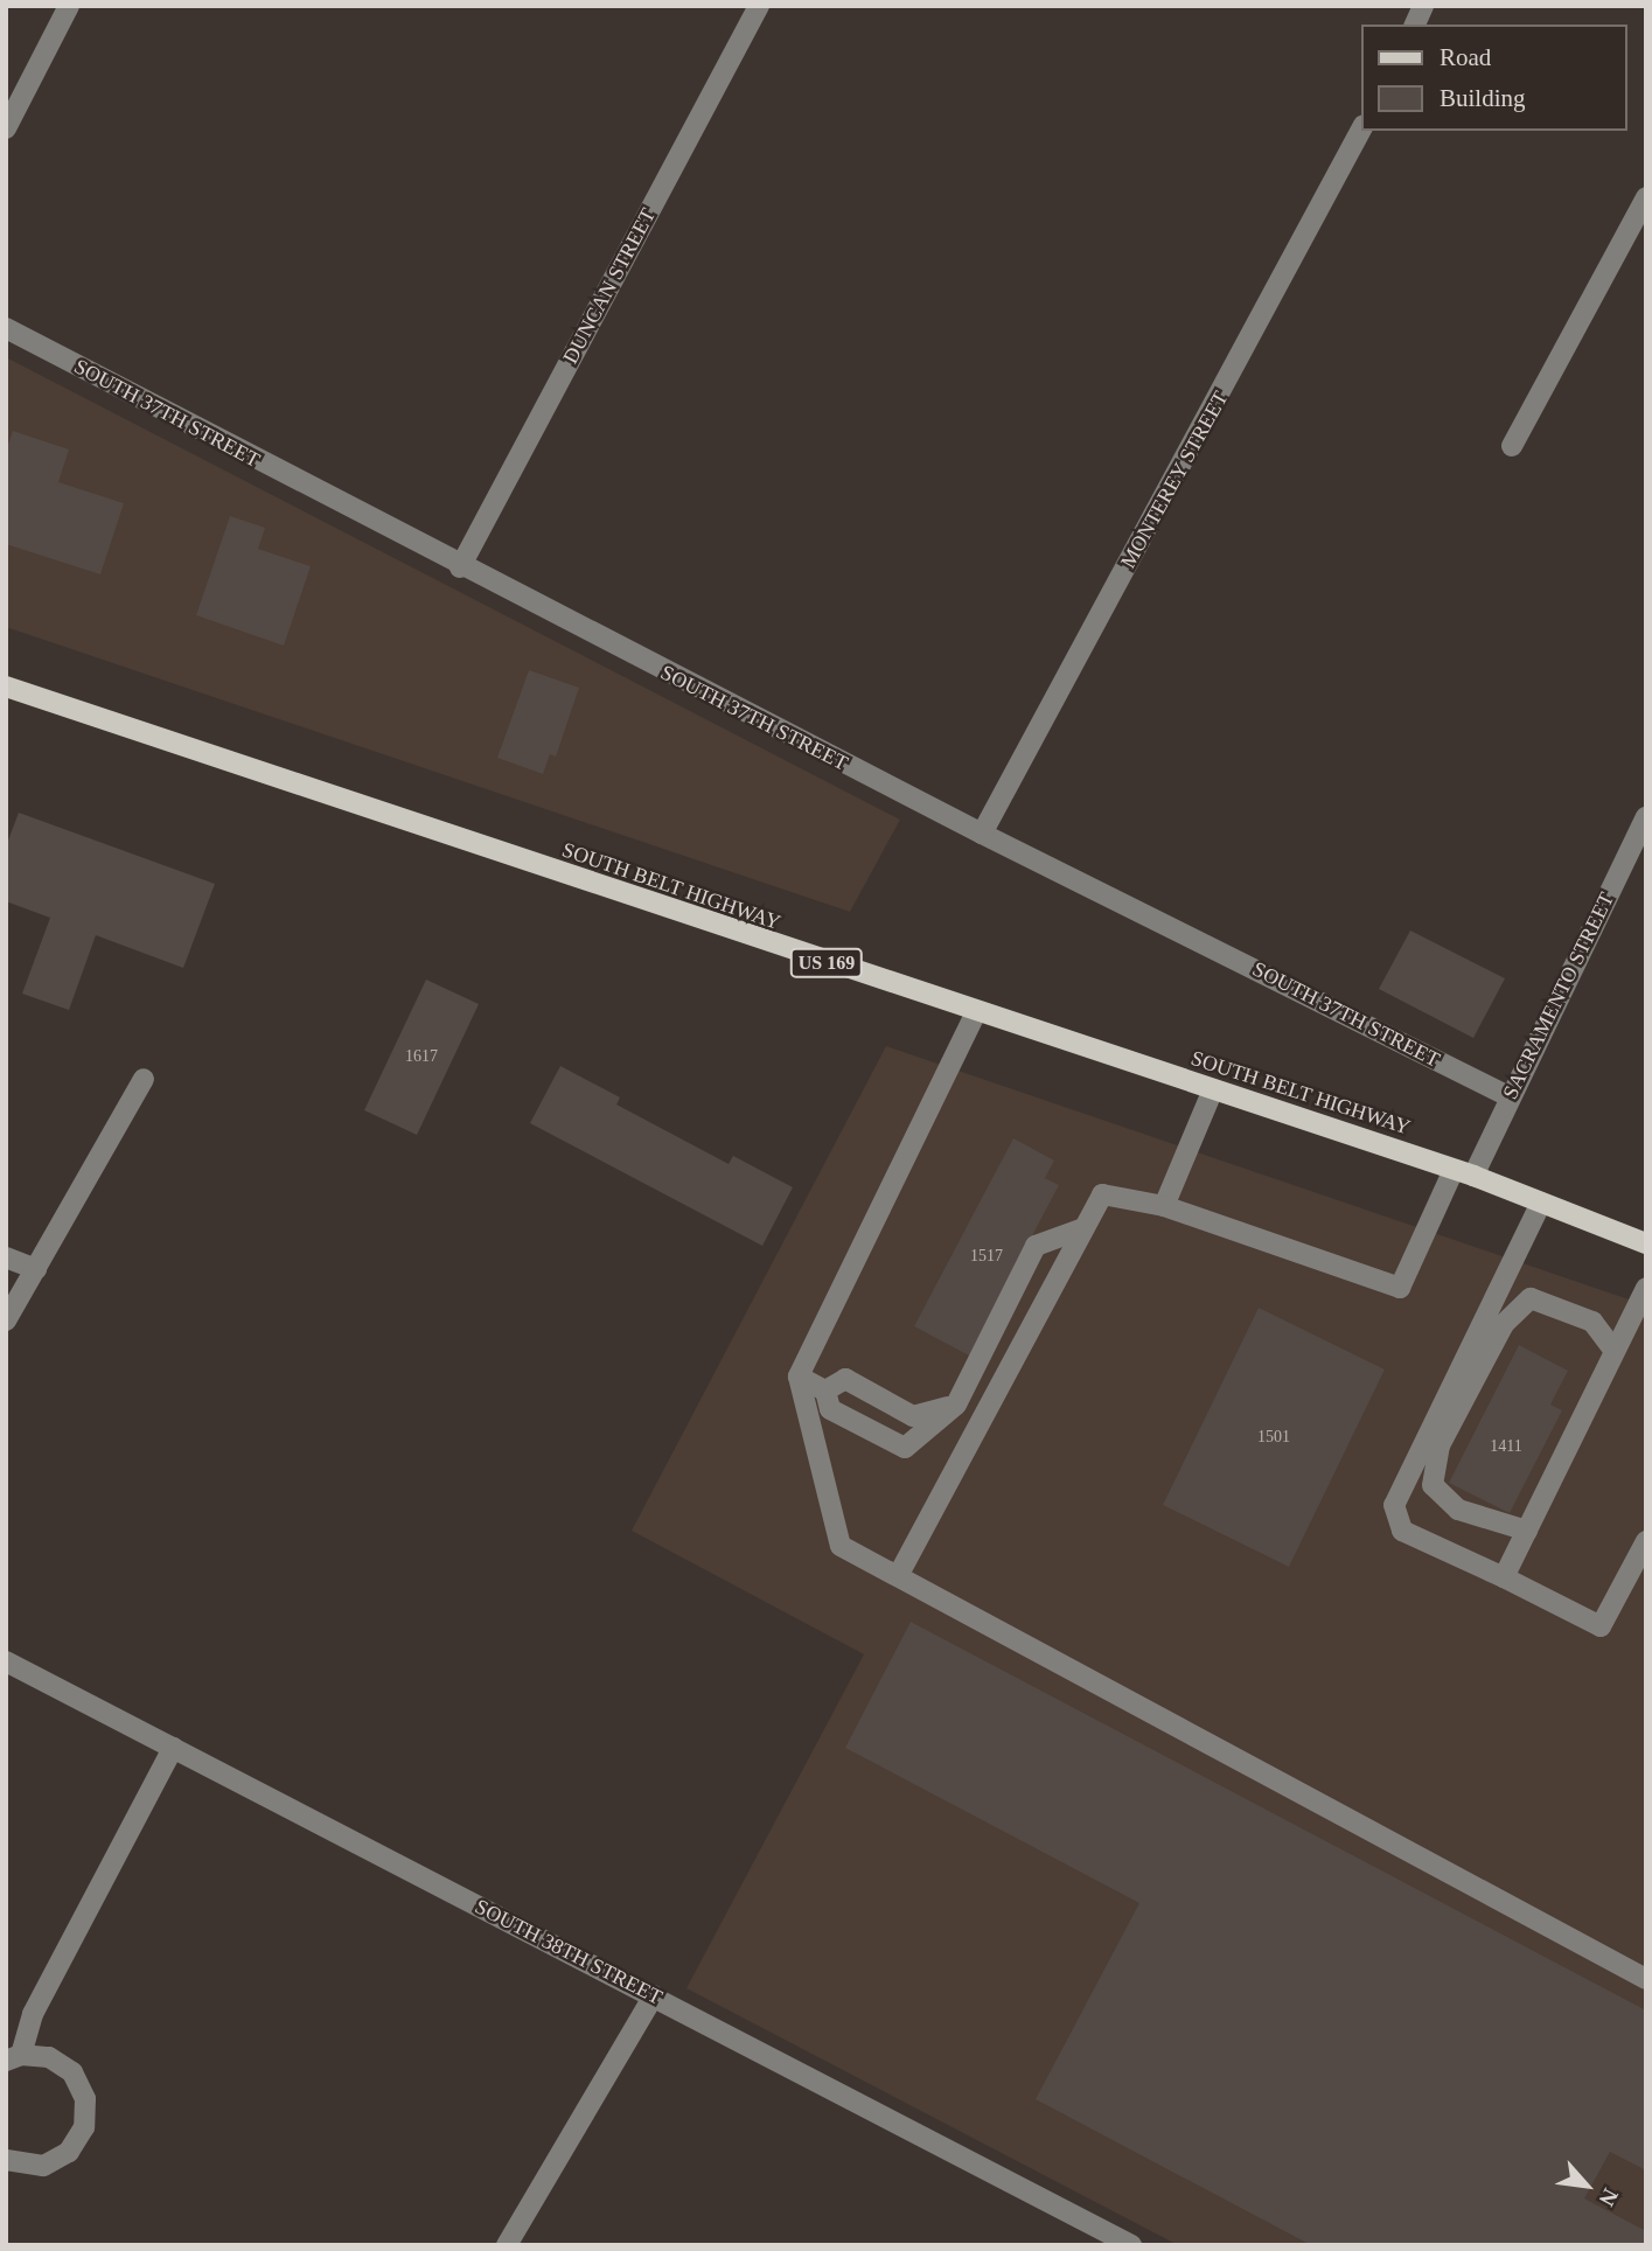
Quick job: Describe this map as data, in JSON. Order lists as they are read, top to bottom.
{
  "streets": {
    "main road": ["SOUTH BELT HIGHWAY", "US 169"],
    "street": [
      "DUNCAN STREET",
      "SOUTH 37TH STREET",
      "MONTEREY STREET",
      "SACRAMENTO STREET",
      "SOUTH 38TH STREET"
    ]
  },
  "crossings": [
    ["DUNCAN STREET", "SOUTH 37TH STREET"],
    ["SOUTH 37TH STREET", "MONTEREY STREET"],
    ["SOUTH 37TH STREET", "SACRAMENTO STREET"],
    ["SOUTH BELT HIGHWAY", "SACRAMENTO STREET"]
  ],
  "house_numbers": [
    "1617",
    "1517",
    "1501",
    "1411"
  ],
  "legend": ["Road", "Building"],
  "north": "bottom right"
}
